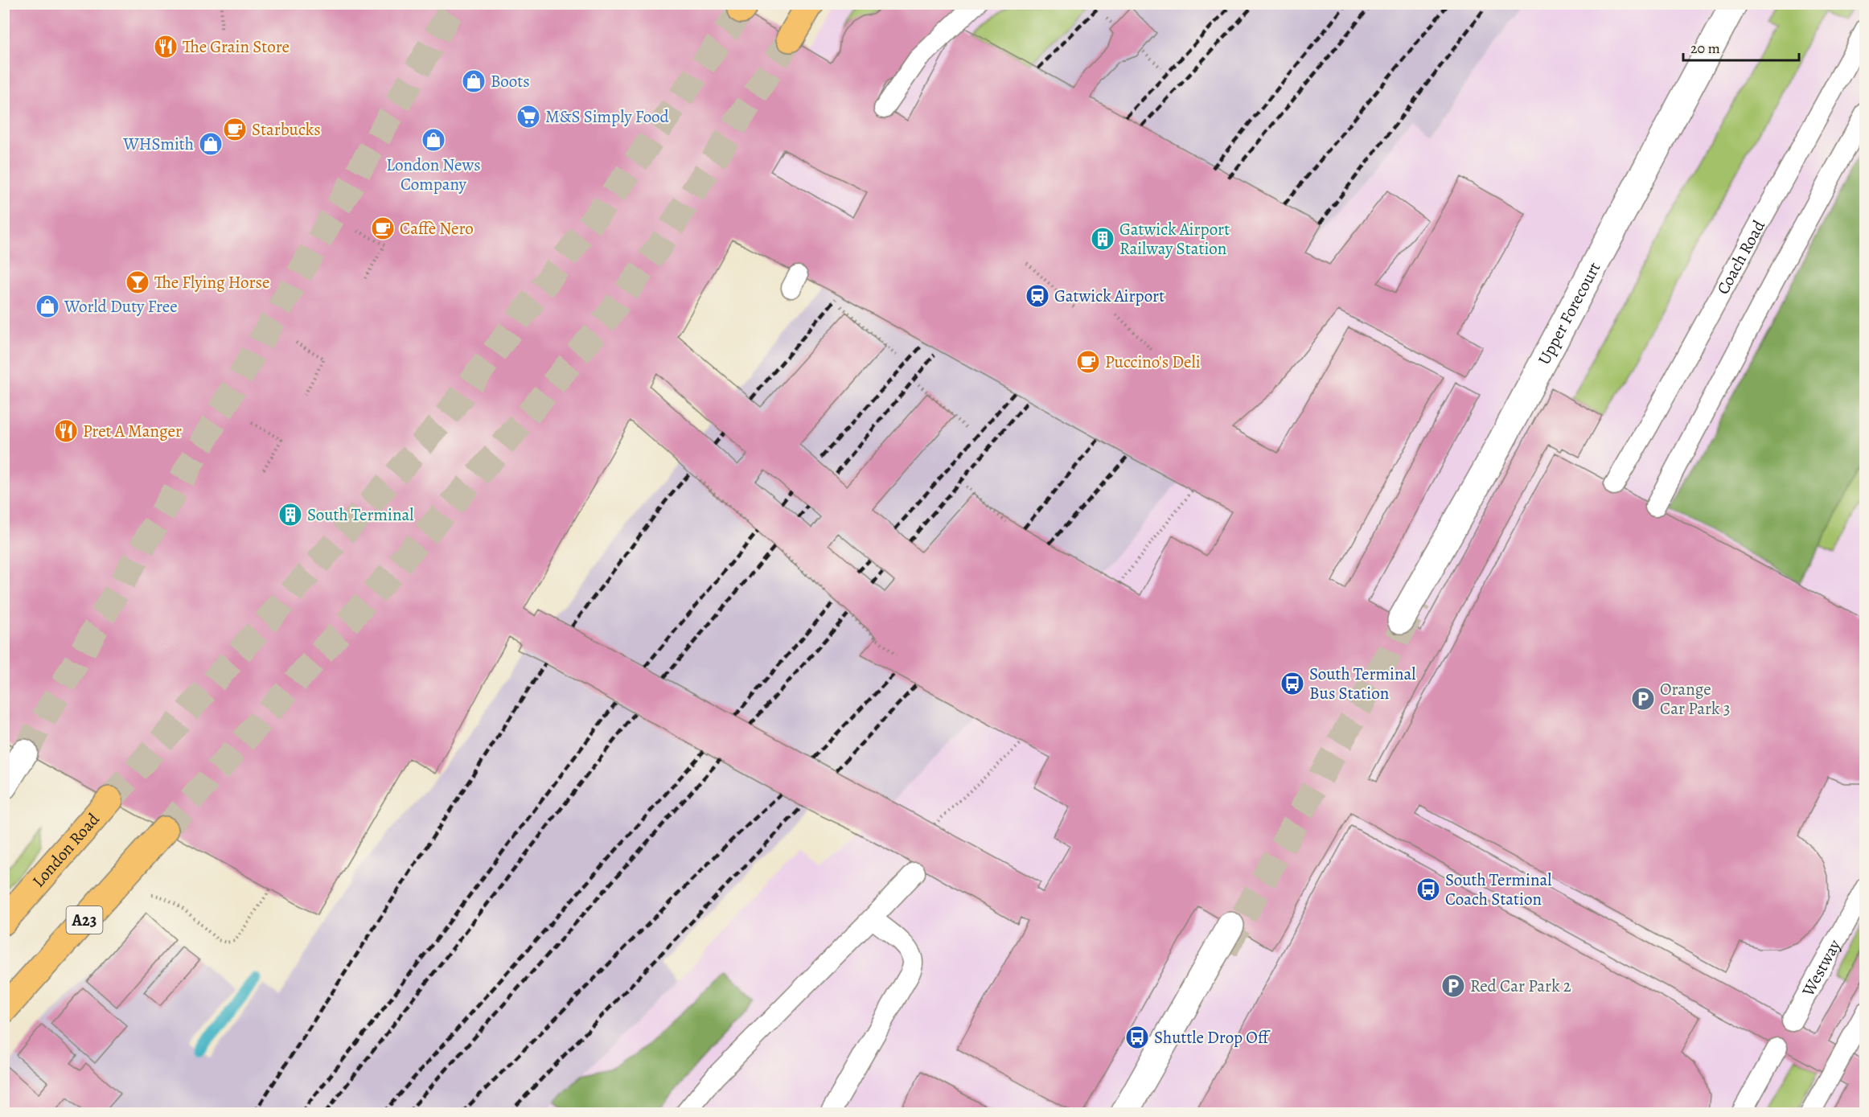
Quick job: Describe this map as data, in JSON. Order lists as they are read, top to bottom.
{
  "streets": {
    "main road": ["London Road", "A23"],
    "street": ["Upper Forecourt"],
    "lane": ["Coach Road", "Westway"]
  },
  "places": {
    "restaurant": ["The Grain Store", "Pret A Manger"],
    "shop": [
      "Boots",
      "London News Company",
      "WHSmith",
      "World Duty Free"
    ],
    "supermarket": ["M&S Simply Food"],
    "cafe": ["Starbucks", "Caffè Nero", "Puccino's Deli"],
    "building": ["Gatwick Airport Railway Station", "South Terminal"],
    "bar": ["The Flying Horse"],
    "station": ["Gatwick Airport"],
    "bus stop": ["South Terminal Bus Station", "South Terminal Coach Station", "Shuttle Drop Off"],
    "parking": ["Orange Car Park 3", "Red Car Park 2"]
  },
  "scale_bar": "20 m"
}
